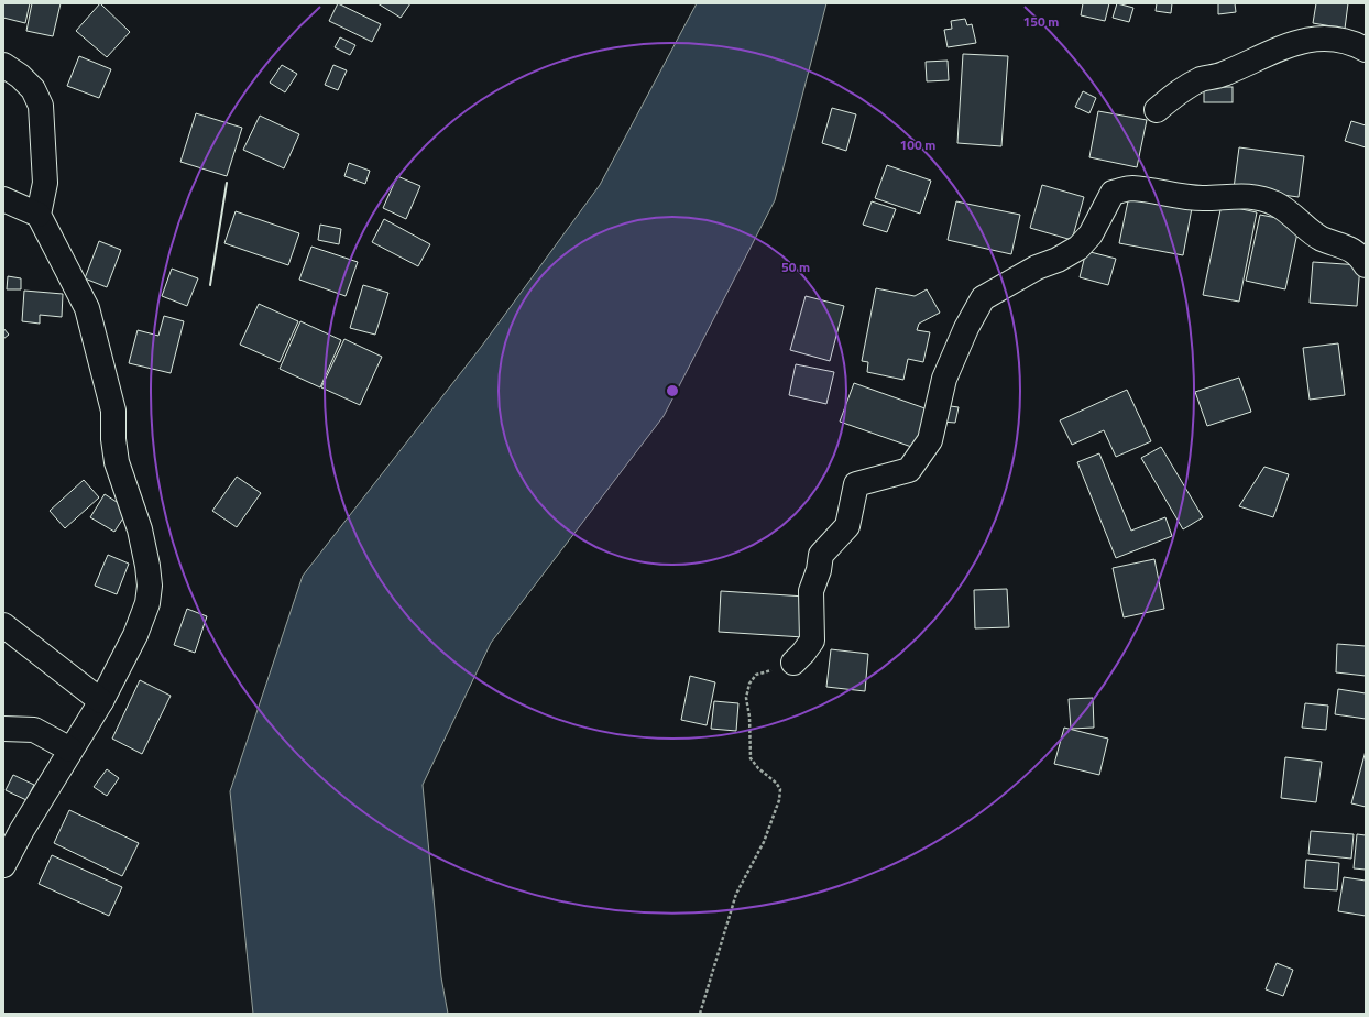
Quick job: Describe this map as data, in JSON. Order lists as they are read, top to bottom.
{
  "rings": ["150 m", "100 m", "50 m"]
}
